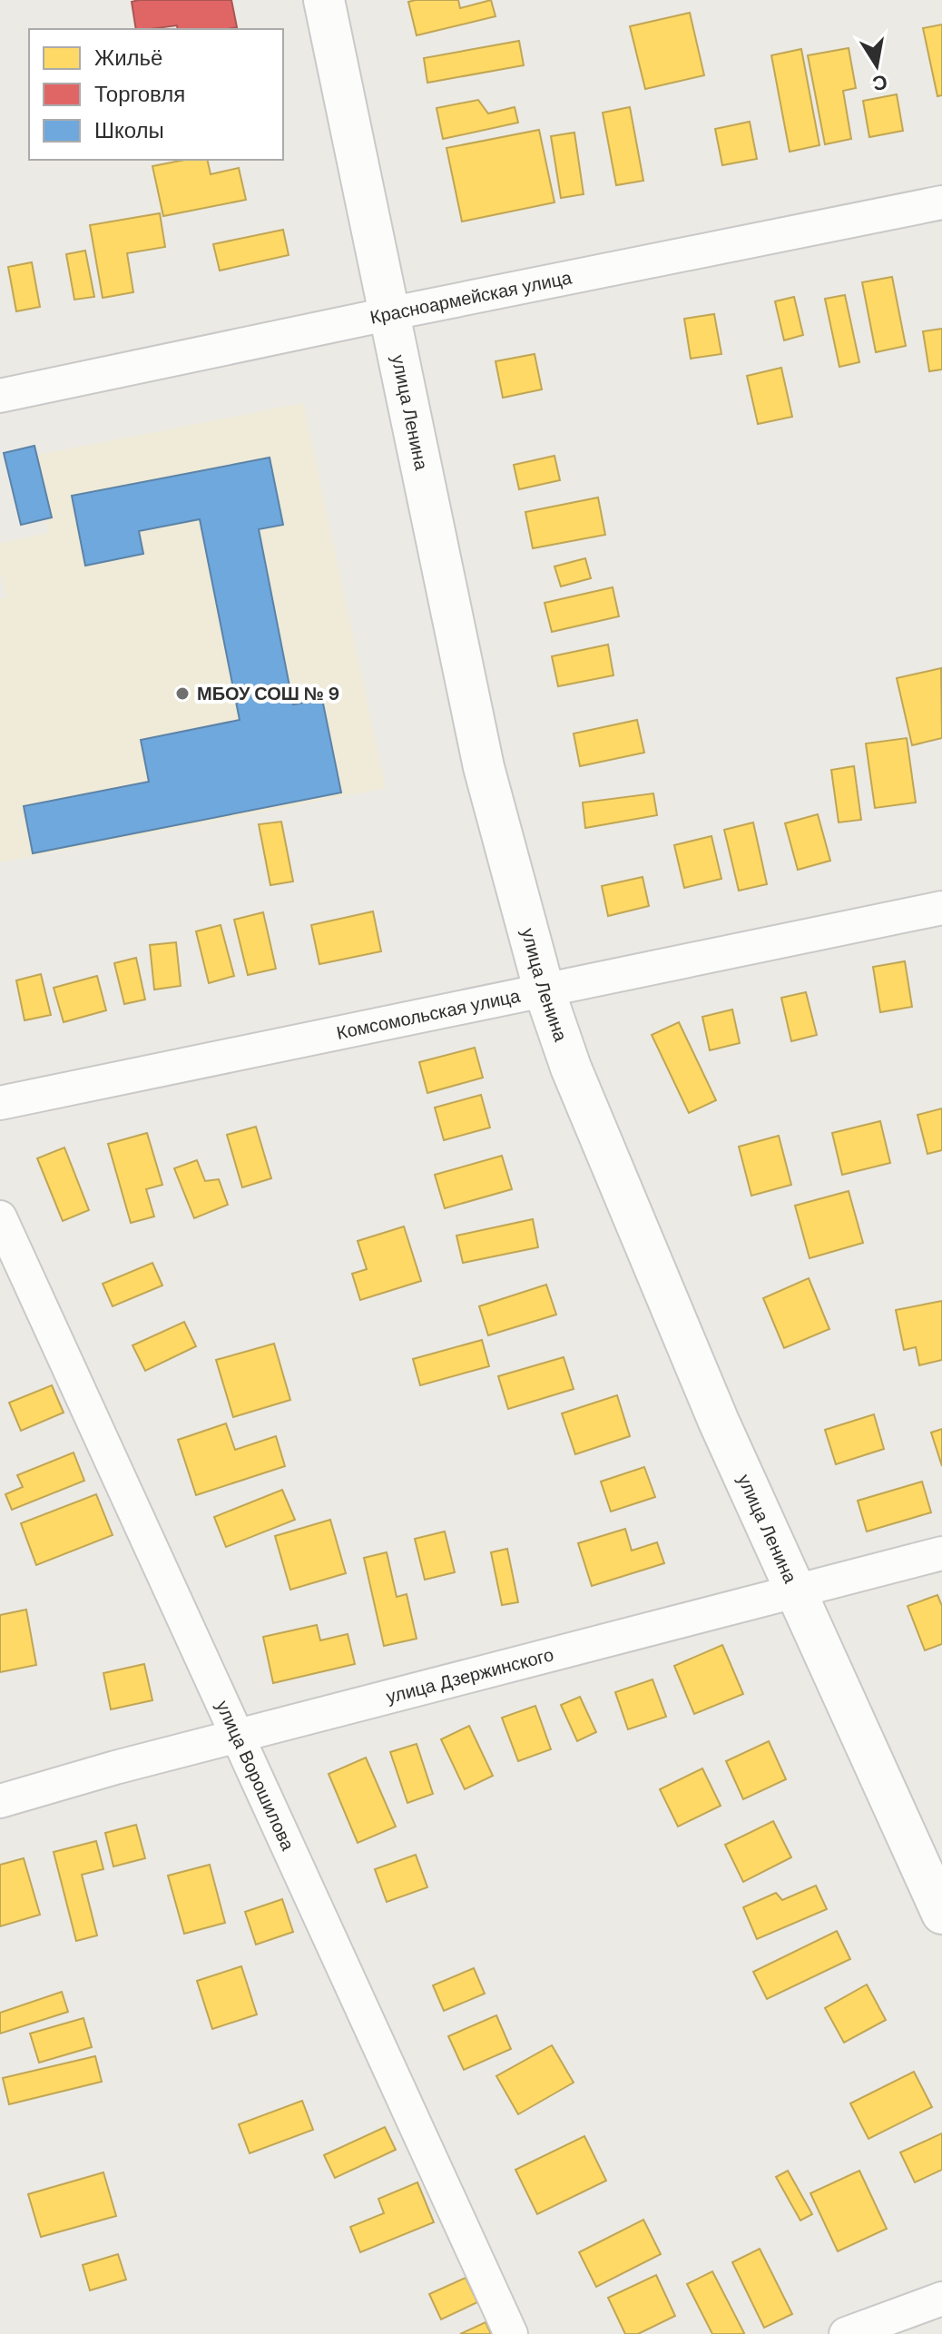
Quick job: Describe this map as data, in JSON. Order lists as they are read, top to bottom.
{
  "streets": {
    "street": [
      "Красноармейская улица",
      "улица Ленина",
      "Комсомольская улица",
      "улица Дзержинского",
      "улица Ворошилова"
    ]
  },
  "crossings": [
    ["Красноармейская улица", "улица Ленина"],
    ["улица Ленина", "Комсомольская улица"],
    ["улица Ленина", "улица Дзержинского"],
    ["улица Дзержинского", "улица Ворошилова"]
  ],
  "places": ["МБОУ СОШ № 9"],
  "legend": ["Жильё", "Торговля", "Школы"],
  "north": "bottom"
}
